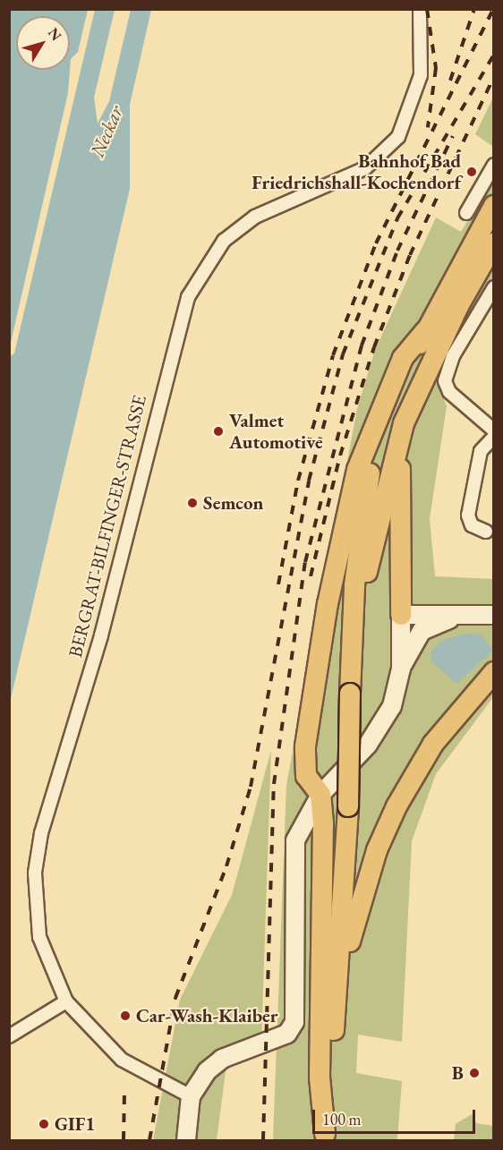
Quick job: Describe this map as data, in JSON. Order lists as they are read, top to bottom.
{
  "streets": {
    "street": ["BERGRAT-BILFINGER-STRASSE"]
  },
  "water": ["Neckar"],
  "places": [
    "Bahnhof Bad Friedrichshall-Kochendorf",
    "Valmet Automotive",
    "Semcon",
    "Car-Wash-Klaiber",
    "B",
    "GIF1"
  ],
  "scale_bar": "100 m",
  "north": "top right"
}
